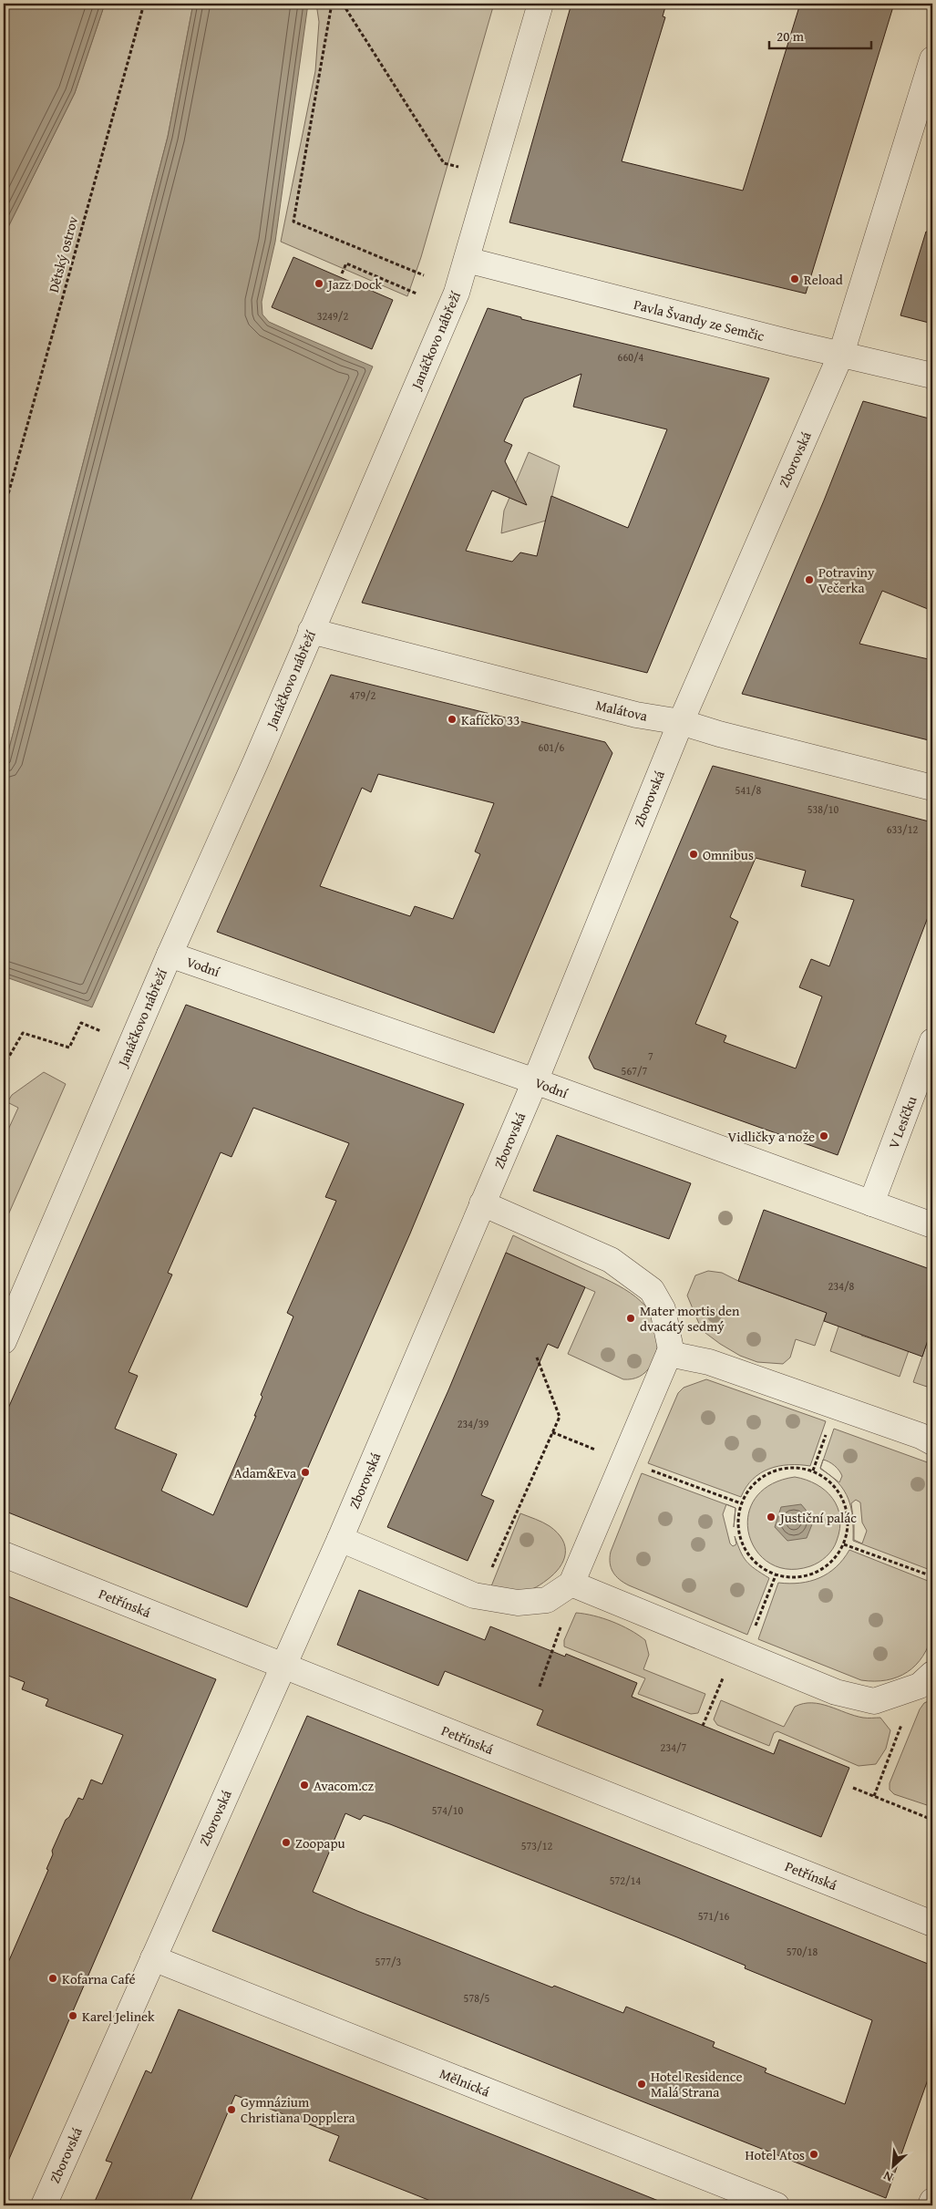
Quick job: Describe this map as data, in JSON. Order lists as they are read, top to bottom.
{
  "streets": {
    "street": [
      "Pavla Švandy ze Semčic",
      "Janáčkovo nábřeží",
      "Zborovská",
      "Malátova",
      "Vodní",
      "V Lesíčku",
      "Petřínská",
      "Mělnická"
    ],
    "path": ["Dětský ostrov"]
  },
  "crossings": [
    ["Pavla Švandy ze Semčic", "Janáčkovo nábřeží"],
    ["Pavla Švandy ze Semčic", "Zborovská"],
    ["Janáčkovo nábřeží", "Malátova"],
    ["Janáčkovo nábřeží", "Vodní"],
    ["Zborovská", "Malátova"],
    ["Zborovská", "Vodní"],
    ["Zborovská", "Petřínská"],
    ["Zborovská", "Mělnická"],
    ["Vodní", "V Lesíčku"]
  ],
  "places": [
    "Reload",
    "Jazz Dock",
    "Potraviny Večerka",
    "Kafíčko 33",
    "Omnibus",
    "Vidličky a nože",
    "Mater mortis den dvacátý sedmý",
    "Adam&Eva",
    "Justiční palác",
    "Avacom.cz",
    "Zoopapu",
    "Kofarna Café",
    "Karel Jelinek",
    "Hotel Residence Malá Strana",
    "Gymnázium Christiana Dopplera",
    "Hotel Atos"
  ],
  "house_numbers": [
    "3249/2",
    "660/4",
    "479/2",
    "601/6",
    "541/8",
    "538/10",
    "633/12",
    "7",
    "567/7",
    "234/8",
    "234/39",
    "234/7",
    "574/10",
    "573/12",
    "572/14",
    "571/16",
    "570/18",
    "577/3",
    "578/5"
  ],
  "scale_bar": "20 m",
  "north": "bottom left"
}
